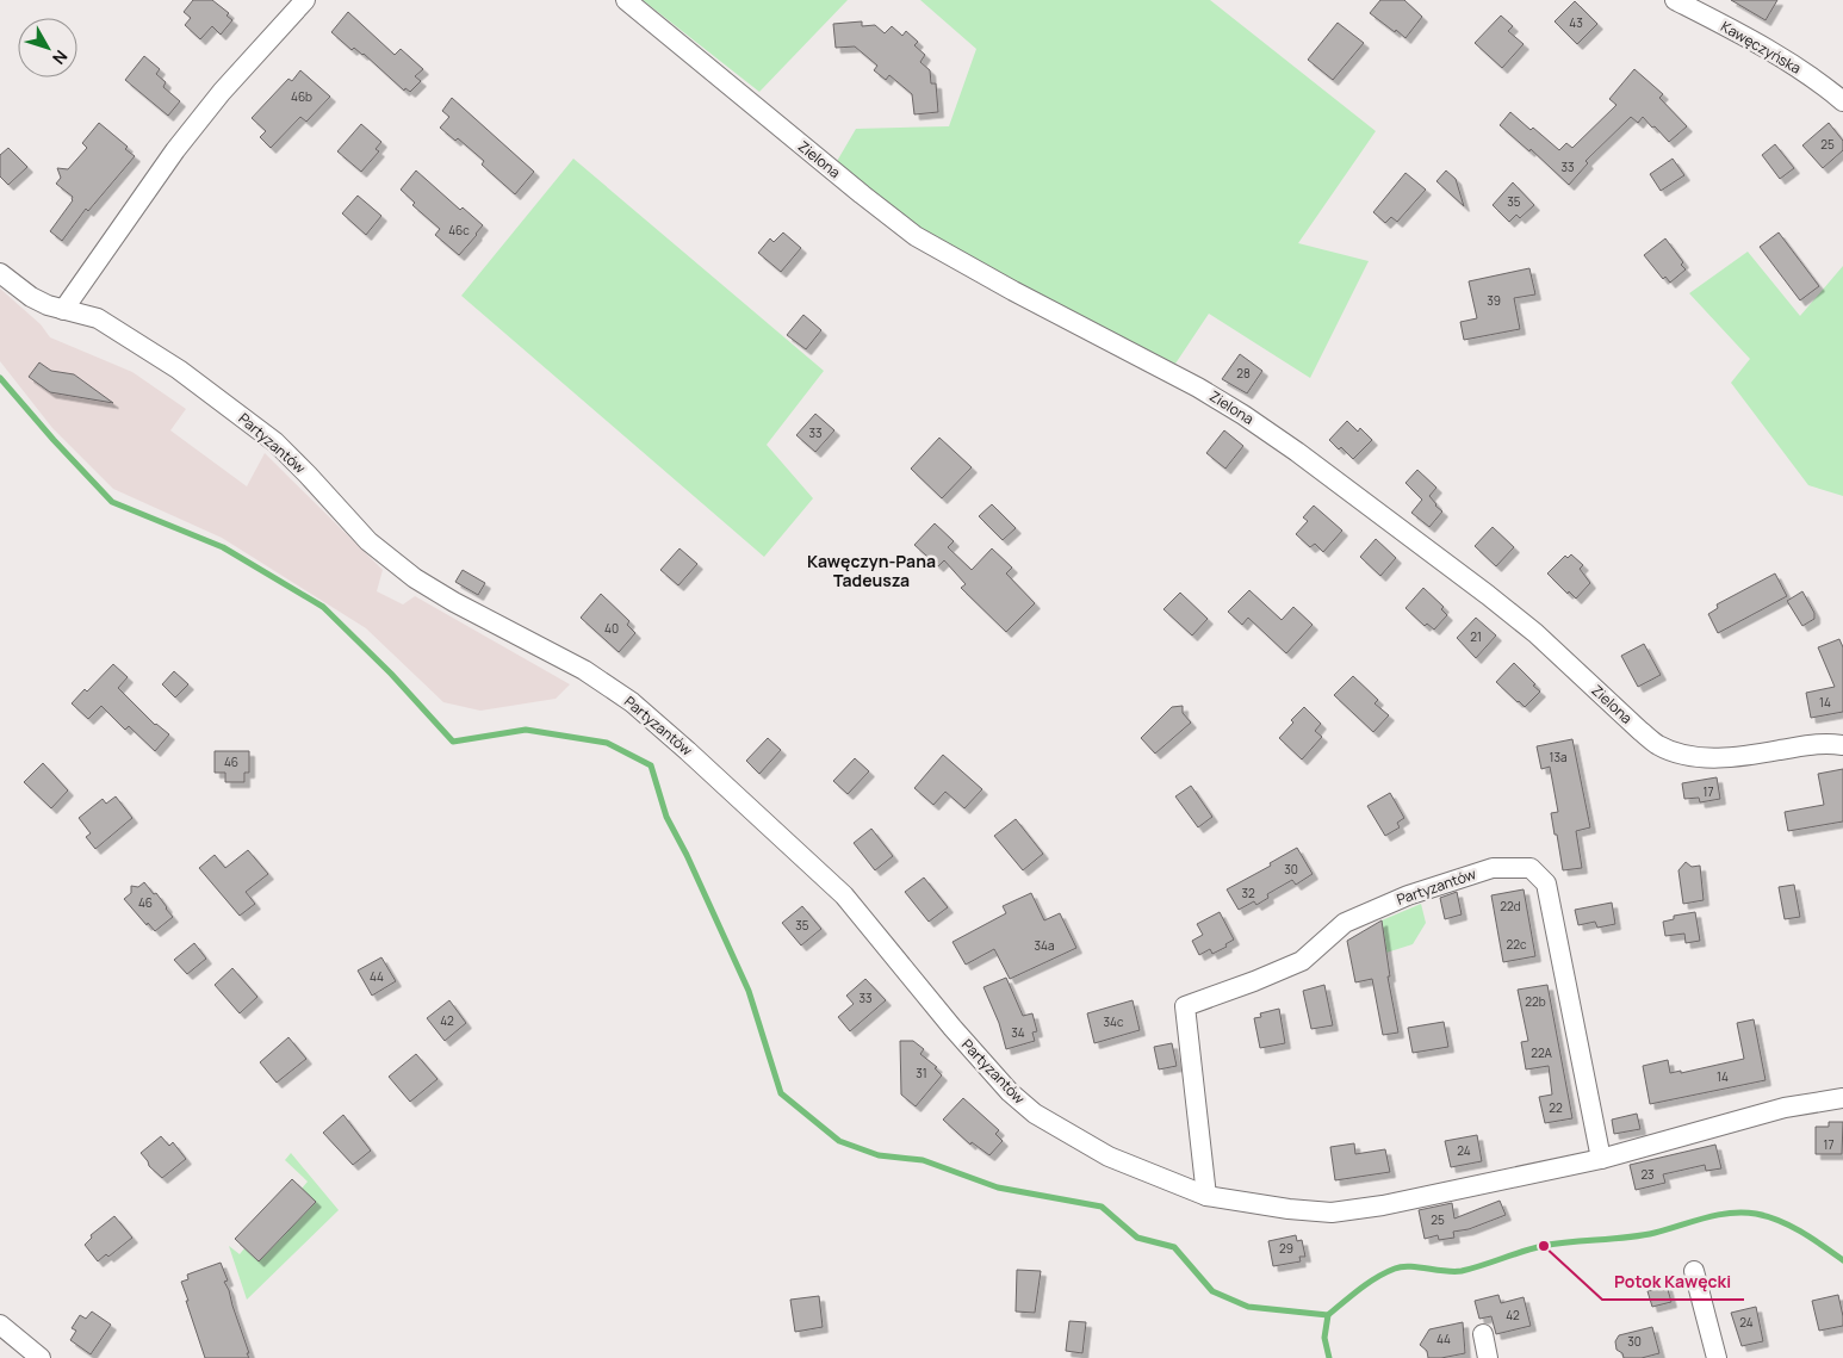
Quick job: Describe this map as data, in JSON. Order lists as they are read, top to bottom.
{
  "streets": {
    "street": ["Kawęczyńska", "Zielona", "Partyzantów"]
  },
  "districts": ["Kawęczyn-Pana Tadeusza"],
  "places": ["Potok Kawęcki"],
  "house_numbers": [
    "43",
    "46b",
    "25",
    "33",
    "35",
    "46c",
    "39",
    "28",
    "33",
    "40",
    "21",
    "14",
    "13a",
    "46",
    "17",
    "30",
    "32",
    "46",
    "22d",
    "35",
    "22c",
    "34a",
    "44",
    "33",
    "22b",
    "42",
    "34c",
    "34",
    "22A",
    "31",
    "14",
    "22",
    "17",
    "24",
    "23",
    "25",
    "29",
    "42",
    "24",
    "44",
    "30"
  ],
  "north": "bottom right"
}
